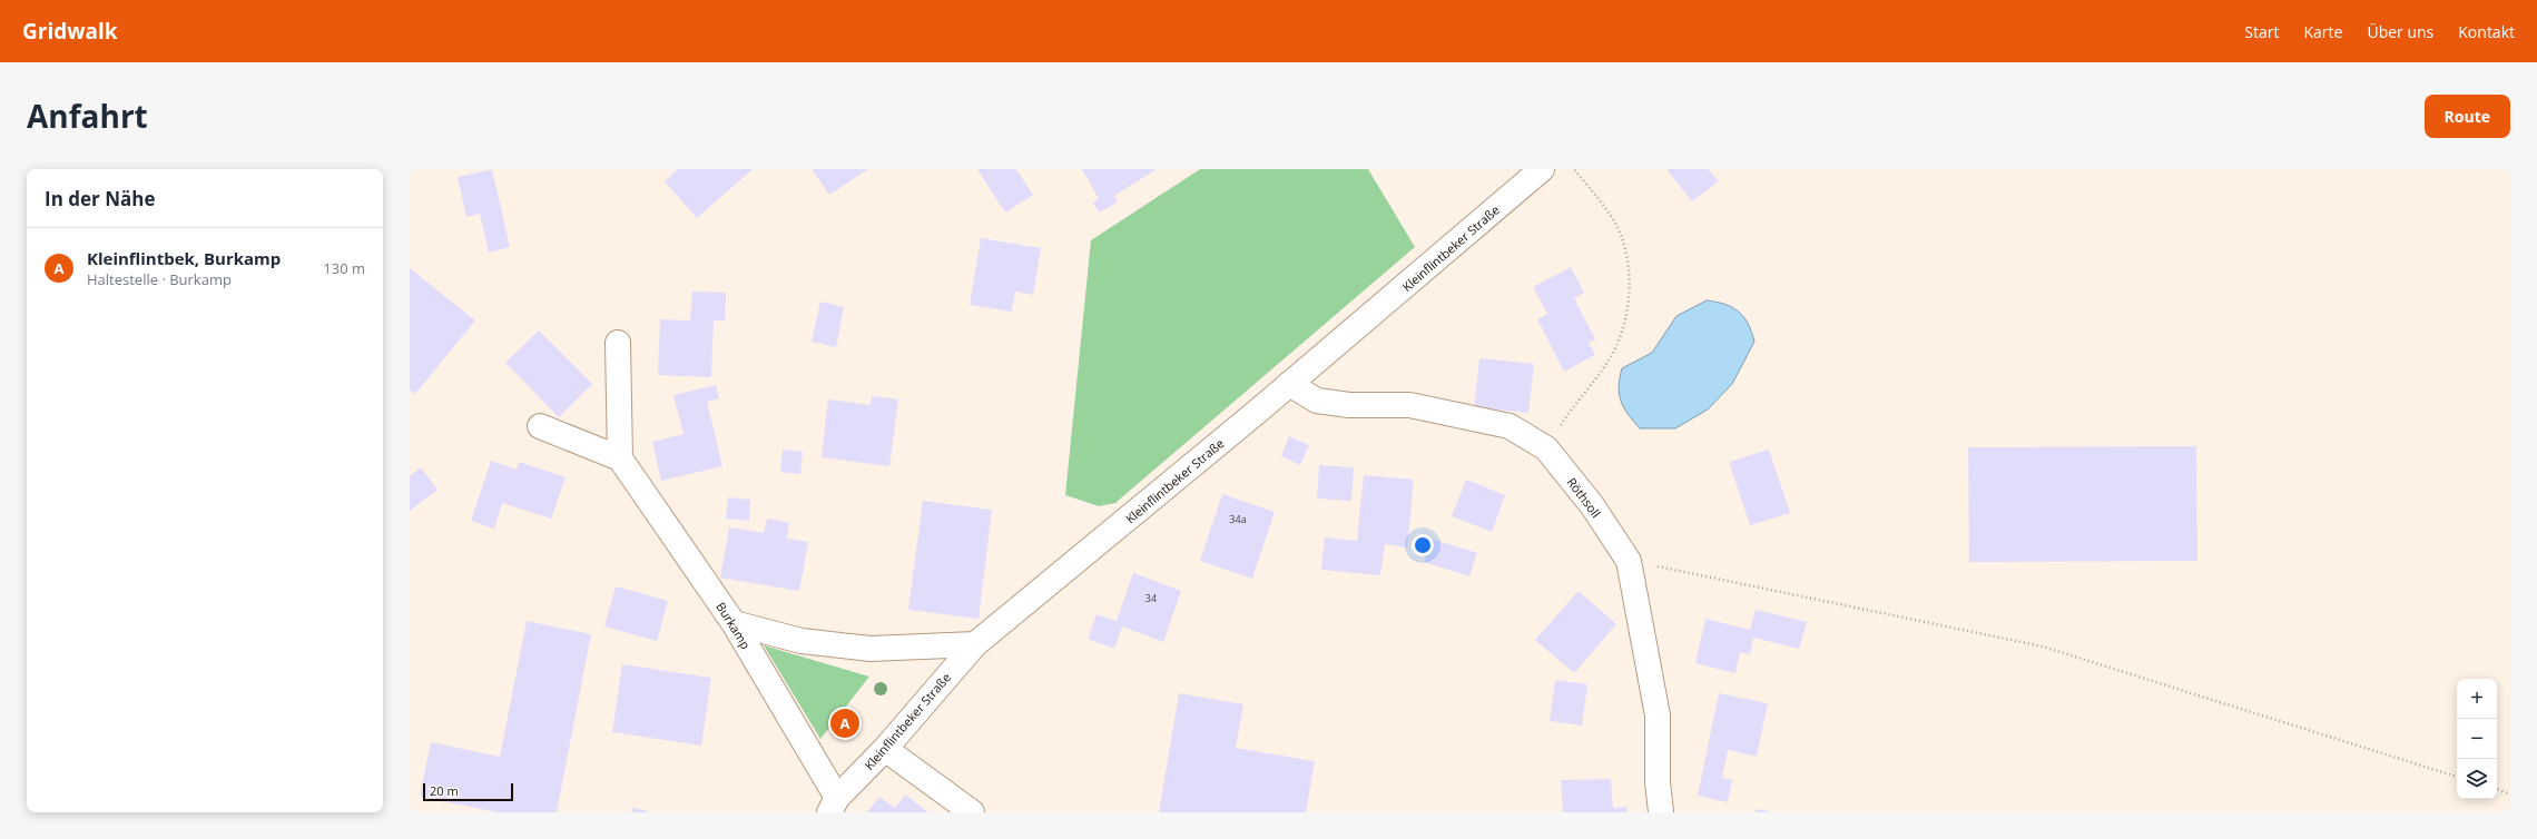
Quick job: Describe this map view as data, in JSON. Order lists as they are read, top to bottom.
{
  "streets": {
    "street": ["Kleinflintbeker Straße", "Röthsoll", "Burkamp"]
  },
  "crossings": [
    ["Kleinflintbeker Straße", "Röthsoll"],
    ["Kleinflintbeker Straße", "Burkamp"]
  ],
  "house_numbers": ["34a", "34"],
  "scale_bar": "20 m",
  "page": {
    "header": "Gridwalk",
    "nav": [
      "Start",
      "Karte",
      "Über uns",
      "Kontakt"
    ],
    "title": "Anfahrt",
    "buttons": "Route",
    "heading": "In der Nähe",
    "list": [
      {
        "mark": "A",
        "name": "Kleinflintbek, Burkamp",
        "note": "Haltestelle · Burkamp",
        "value": "130 m"
      }
    ],
    "map_buttons": ["+", "−"],
    "pins": "A",
    "scale": "20 m"
  }
}
